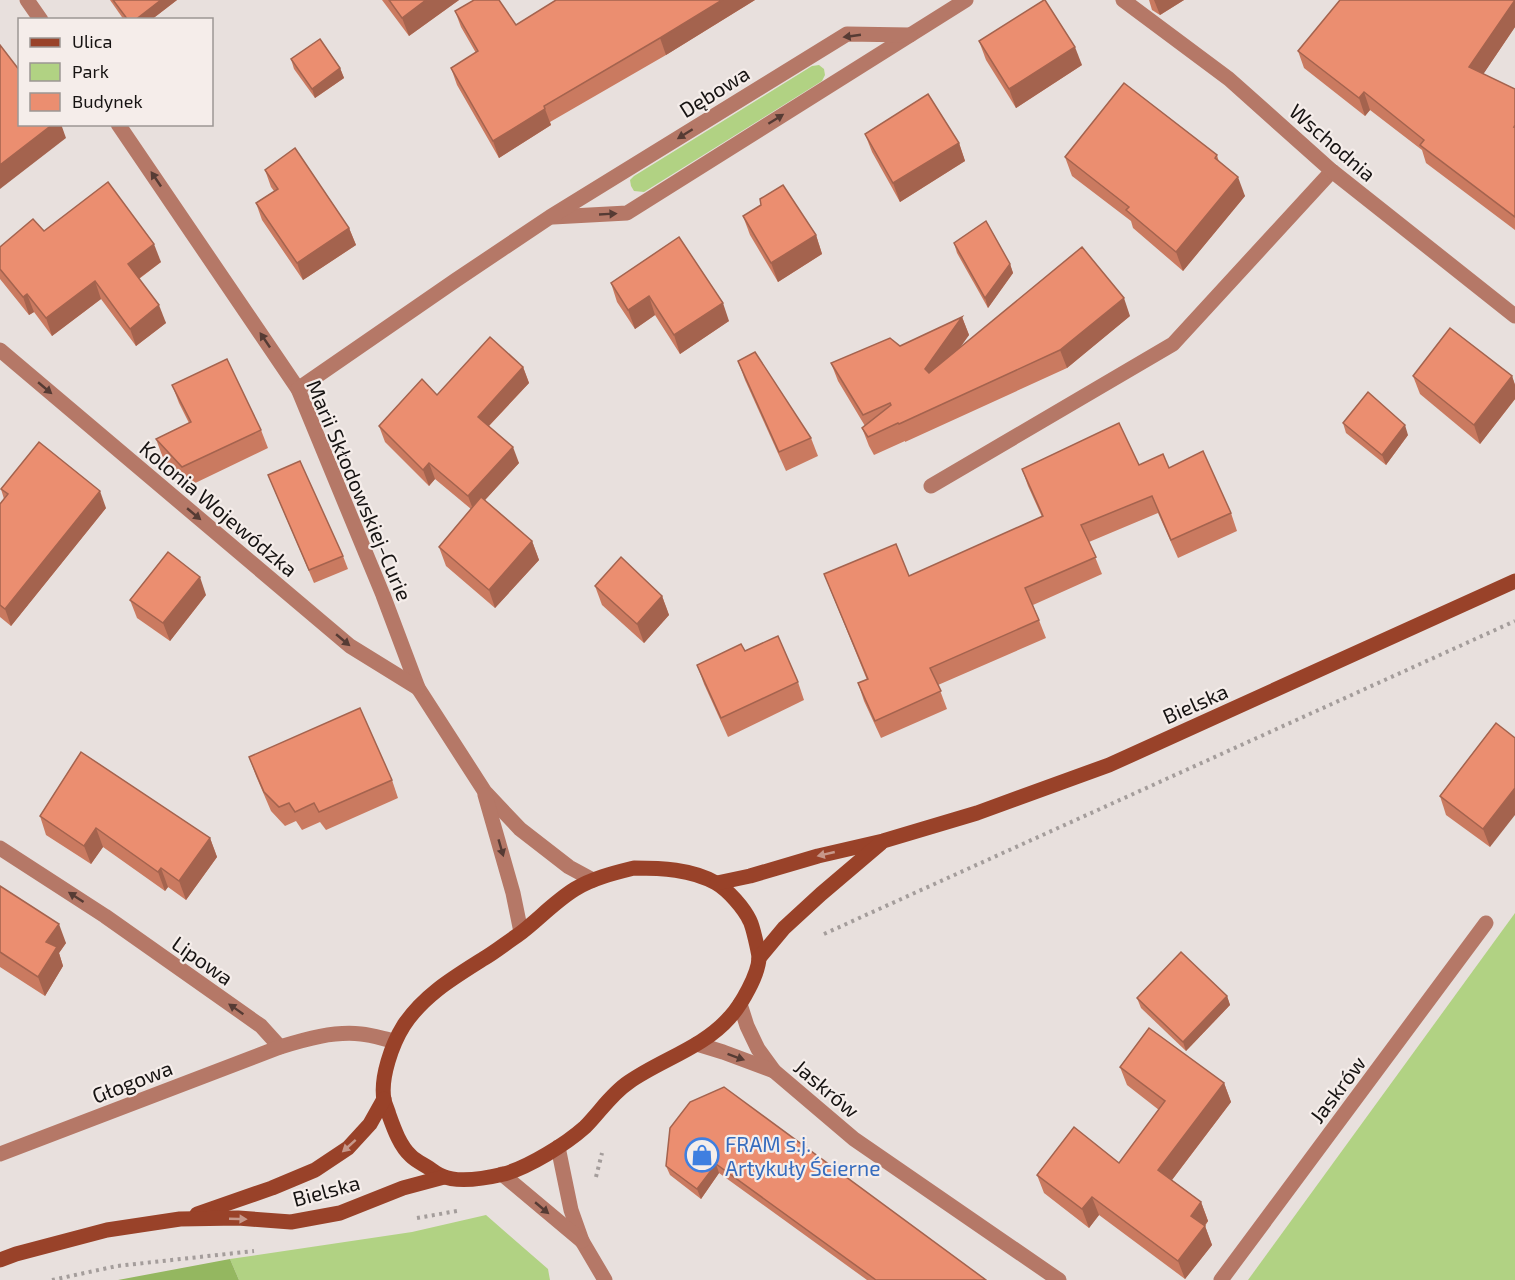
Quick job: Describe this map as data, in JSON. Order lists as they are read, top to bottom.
{
  "streets": {
    "main road": ["Bielska"],
    "street": [
      "Dębowa",
      "Wschodnia",
      "Marii Skłodowskiej-Curie",
      "Kolonia Wojewódzka",
      "Lipowa",
      "Głogowa",
      "Jaskrów"
    ]
  },
  "crossings": [
    ["Dębowa", "Marii Skłodowskiej-Curie"],
    ["Marii Skłodowskiej-Curie", "Kolonia Wojewódzka"],
    ["Lipowa", "Głogowa"]
  ],
  "one_way": ["Kolonia Wojewódzka", "Lipowa"],
  "places": {
    "shop": ["FRAM s.j. Artykuły Ścierne"]
  },
  "legend": ["Ulica", "Park", "Budynek"]
}
